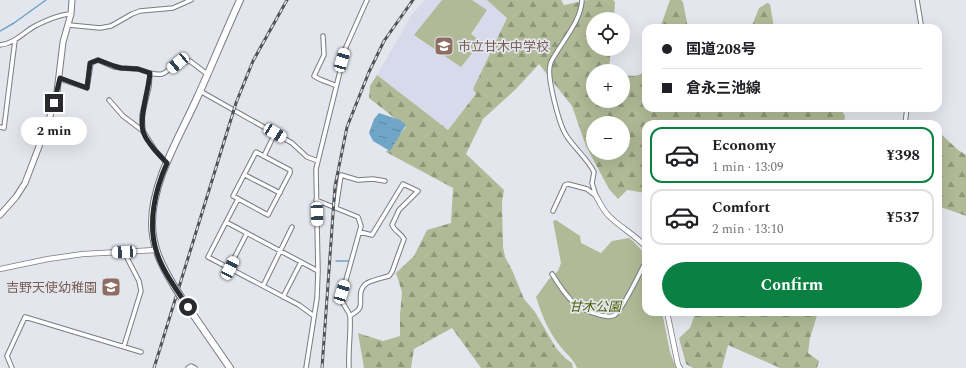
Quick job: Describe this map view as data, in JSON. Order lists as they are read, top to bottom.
{
  "parks": ["甘木公園"],
  "places": {
    "school or university": ["市立甘木中学校", "吉野天使幼稚園"]
  },
  "page": {
    "map_buttons": ["+", "−"],
    "banner": ["国道208号", "倉永三池線"],
    "bubble": "2 min",
    "list": [
      {
        "name": "Economy",
        "note": "1 min · 13:09",
        "value": "¥398"
      },
      {
        "name": "Comfort",
        "note": "2 min · 13:10",
        "value": "¥537"
      }
    ],
    "buttons": "Confirm"
  }
}
